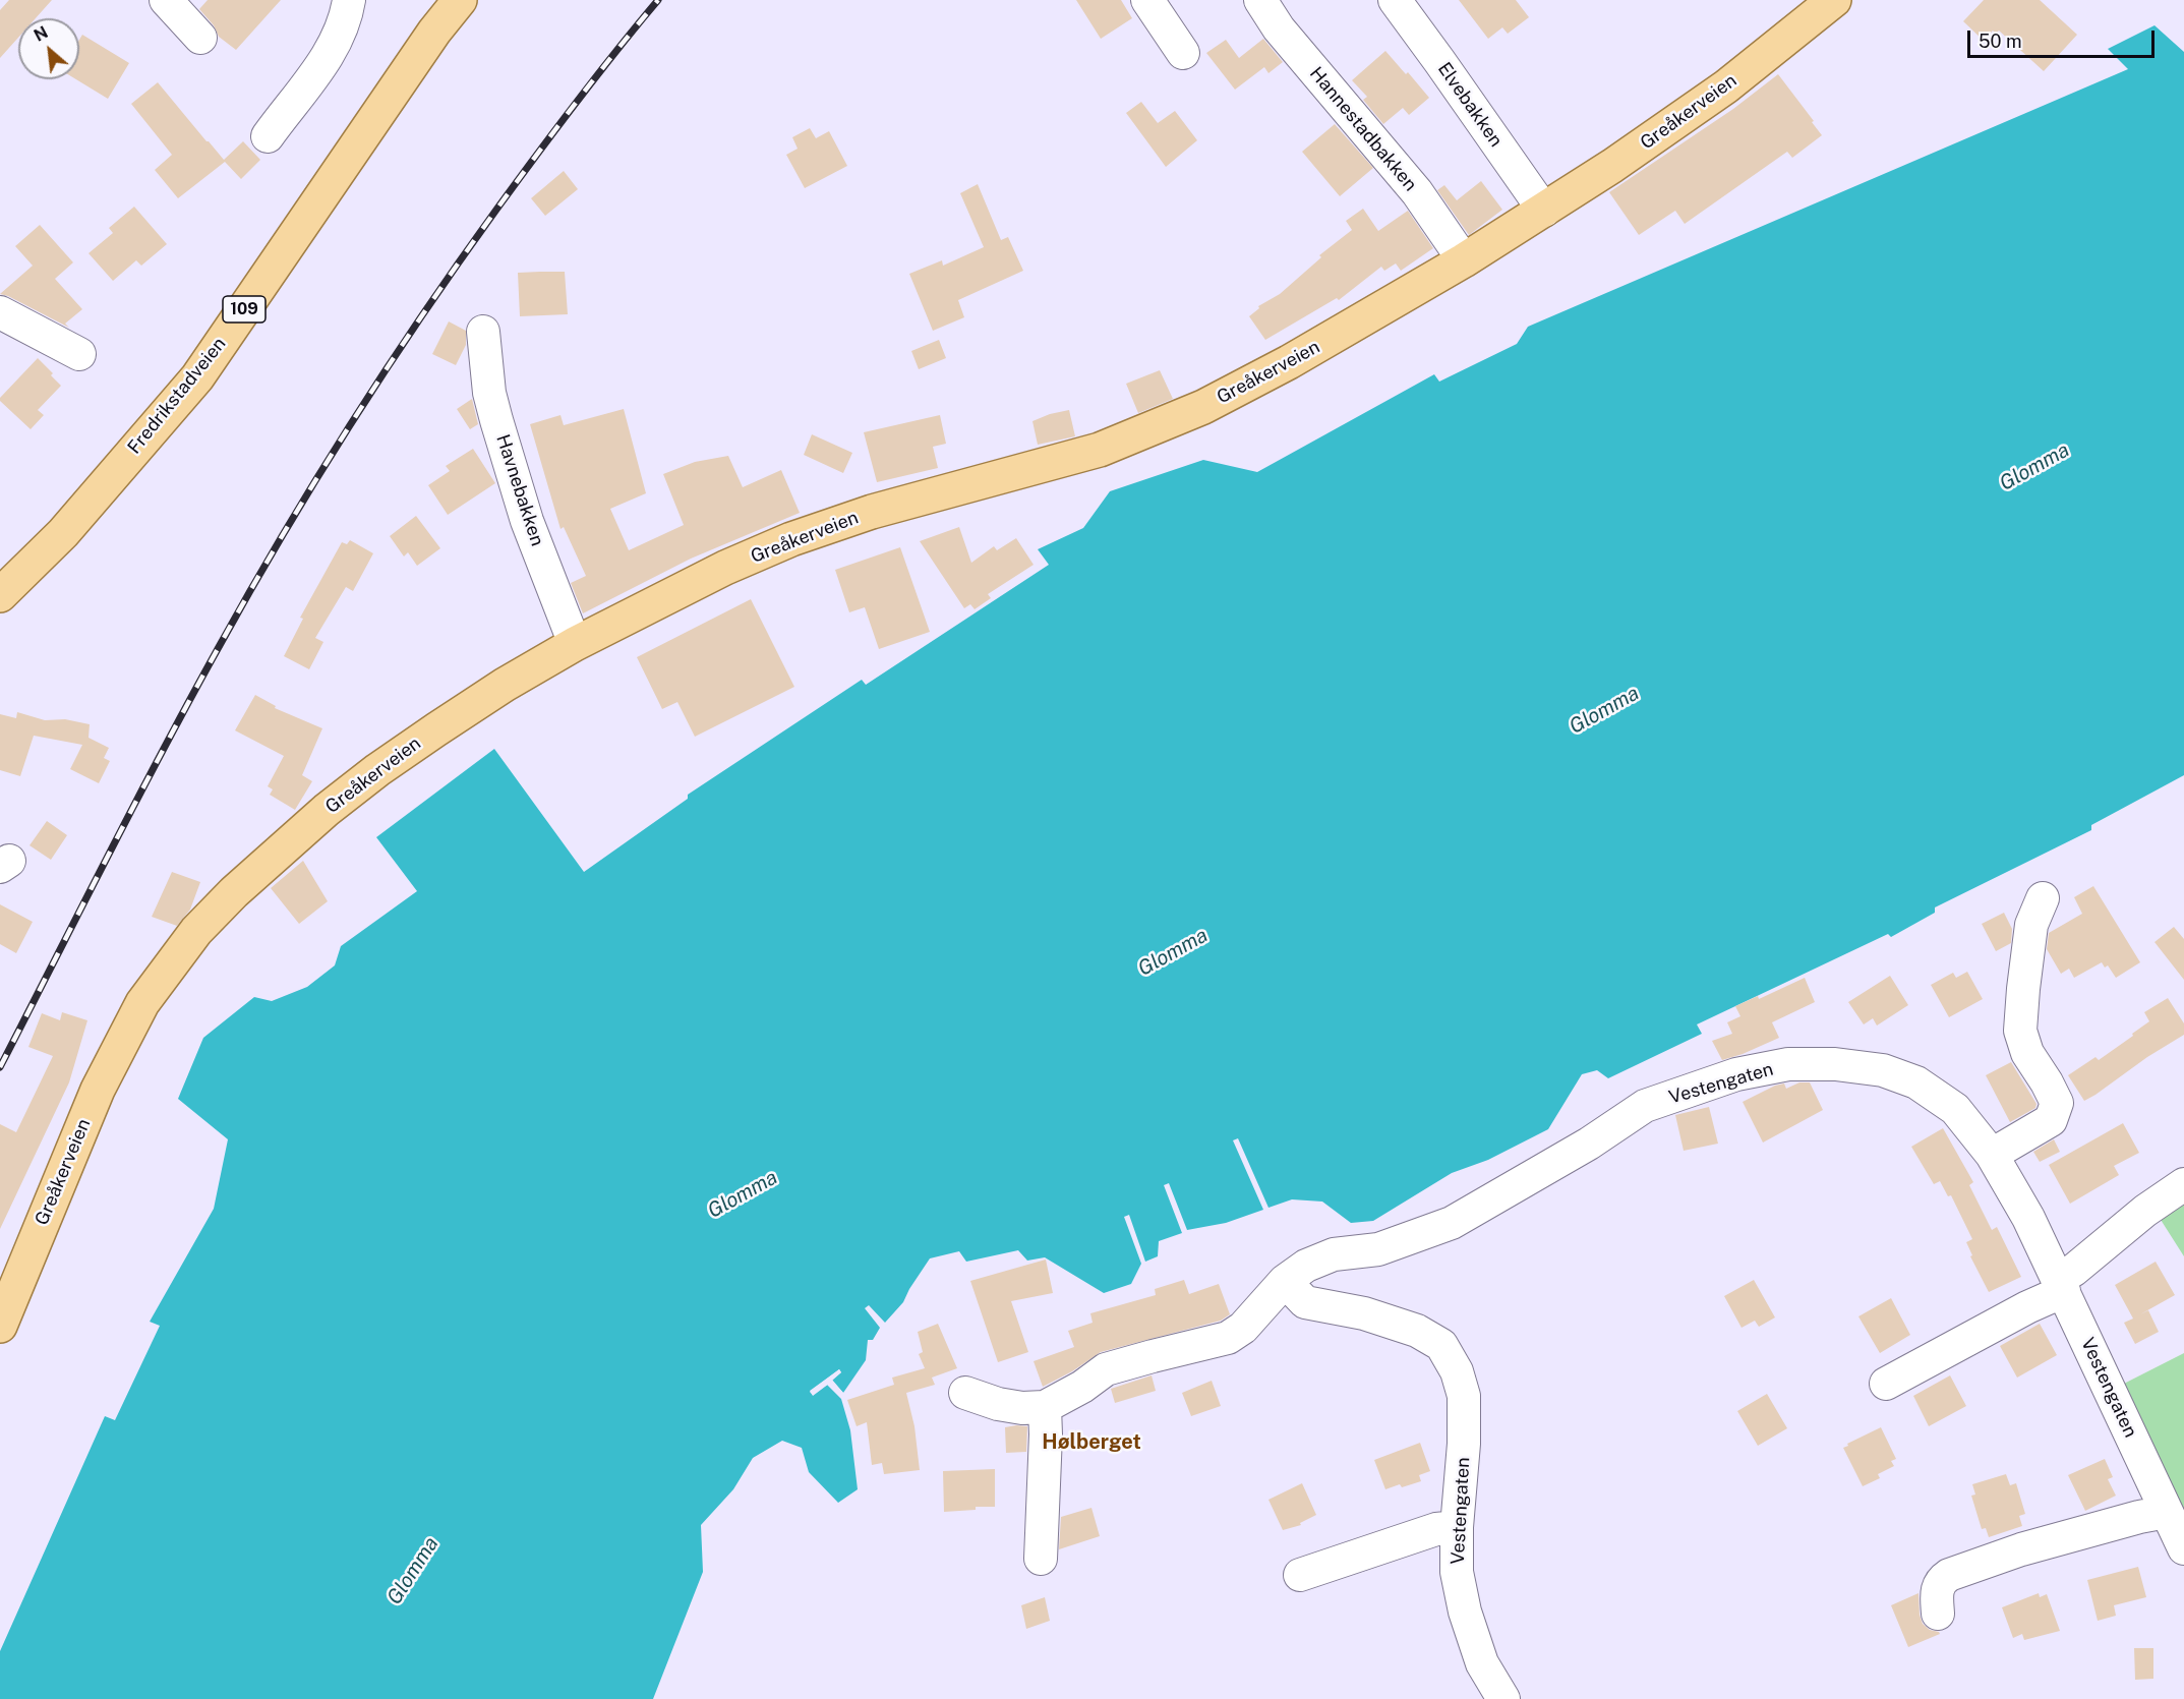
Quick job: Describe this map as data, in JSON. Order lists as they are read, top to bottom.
{
  "streets": {
    "main road": ["Greåkerveien", "109", "Fredrikstadveien"],
    "street": [
      "Elvebakken",
      "Hannestadbakken",
      "Havnebakken",
      "Vestengaten"
    ]
  },
  "crossings": [
    ["Elvebakken", "Greåkerveien"],
    ["Greåkerveien", "Hannestadbakken"],
    ["Greåkerveien", "Havnebakken"]
  ],
  "districts": ["Hølberget"],
  "water": ["Glomma"],
  "scale_bar": "50 m",
  "north": "top left"
}
